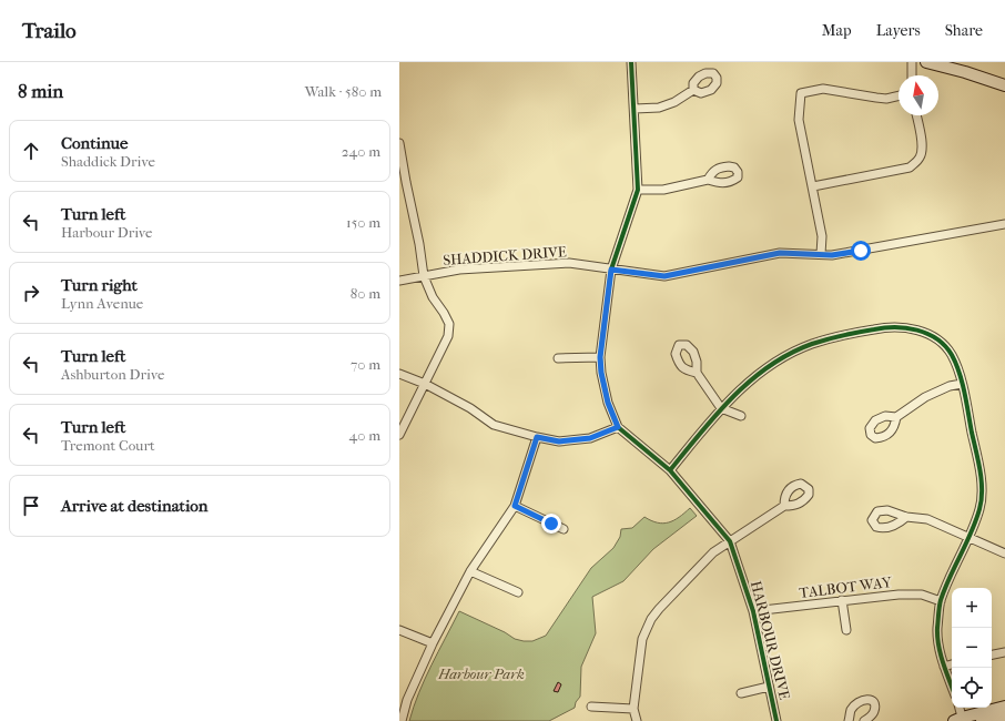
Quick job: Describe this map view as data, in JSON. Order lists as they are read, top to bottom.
{
  "streets": {
    "street": ["SHADDICK DRIVE", "TALBOT WAY", "HARBOUR DRIVE"]
  },
  "crossings": [
    ["SHADDICK DRIVE", "HARBOUR DRIVE"],
    ["TALBOT WAY", "HARBOUR DRIVE"]
  ],
  "parks": ["Harbour Park"],
  "north": "top",
  "page": {
    "header": "Trailo",
    "nav": ["Map", "Layers", "Share"],
    "heading": ["8 min", "Walk · 580 m"],
    "list": [
      ["Continue", "Shaddick Drive", "240 m"],
      ["Turn left", "Harbour Drive", "150 m"],
      ["Turn right", "Lynn Avenue", "80 m"],
      ["Turn left", "Ashburton Drive", "70 m"],
      ["Turn left", "Tremont Court", "40 m"],
      "Arrive at destination"
    ],
    "map_buttons": ["+", "−"]
  }
}
